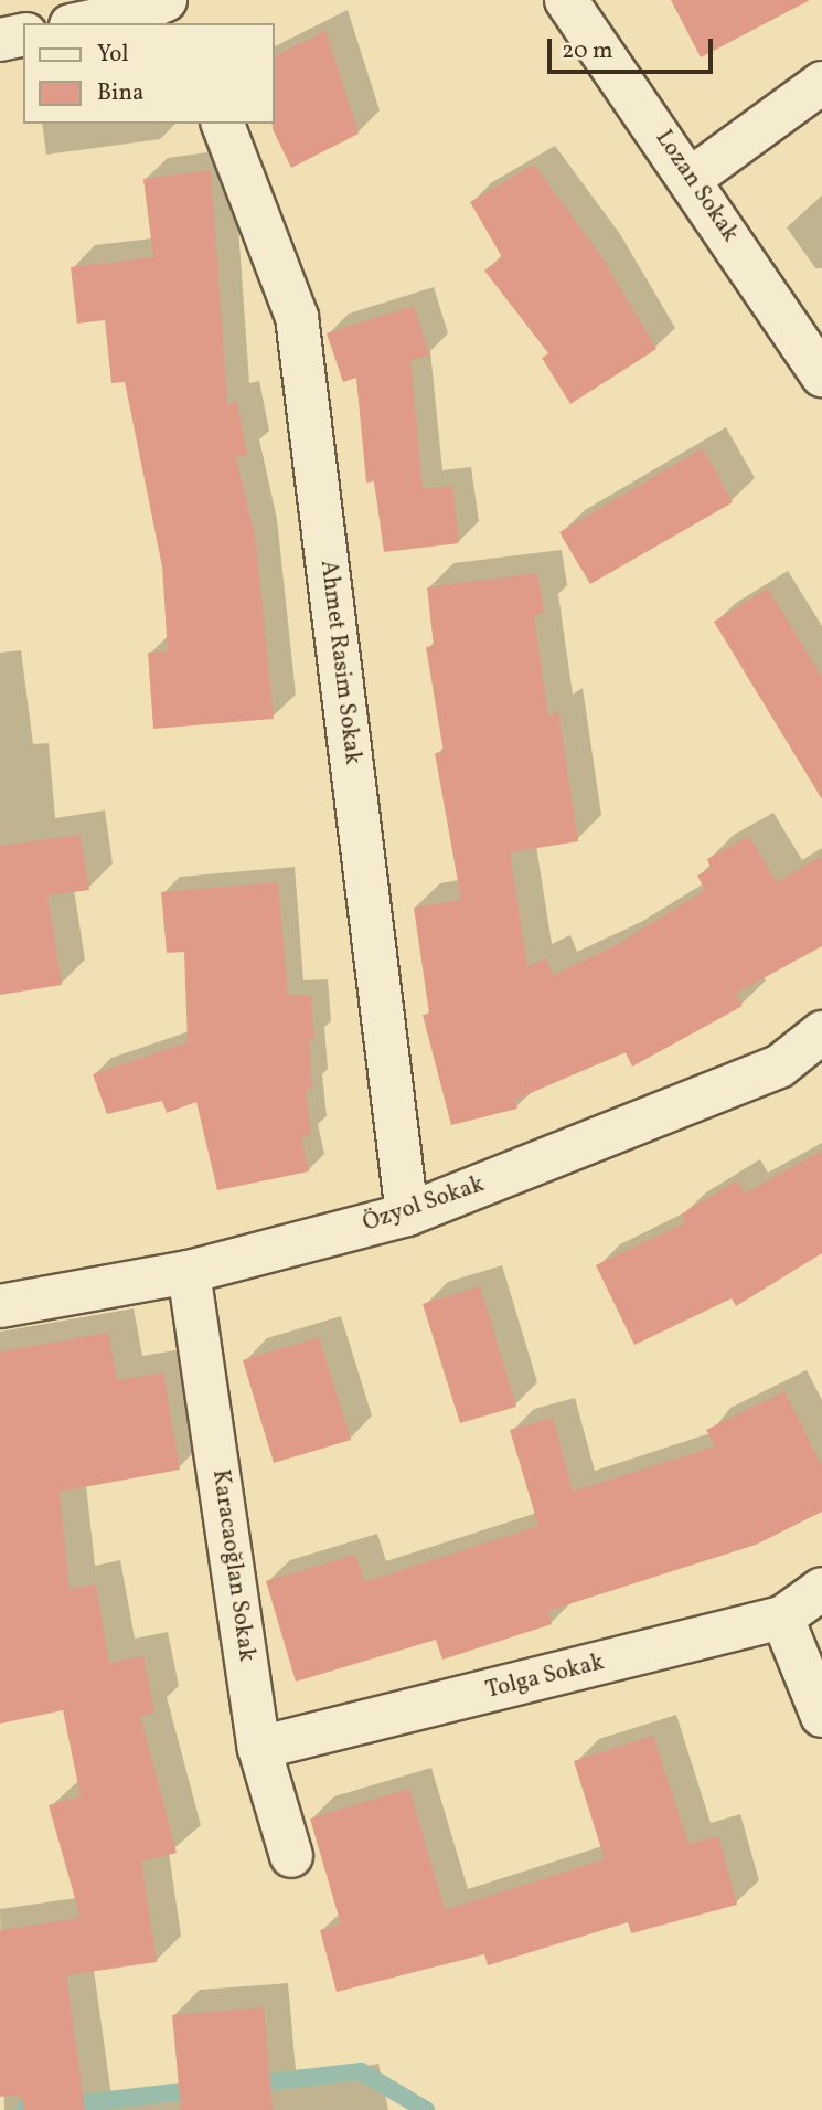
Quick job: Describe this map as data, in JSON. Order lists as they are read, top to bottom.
{
  "streets": {
    "street": [
      "Lozan Sokak",
      "Ahmet Rasim Sokak",
      "Özyol Sokak",
      "Karacaoğlan Sokak",
      "Tolga Sokak"
    ]
  },
  "crossings": [
    ["Ahmet Rasim Sokak", "Özyol Sokak"],
    ["Özyol Sokak", "Karacaoğlan Sokak"],
    ["Karacaoğlan Sokak", "Tolga Sokak"]
  ],
  "legend": ["Yol", "Bina"],
  "scale_bar": "20 m"
}
